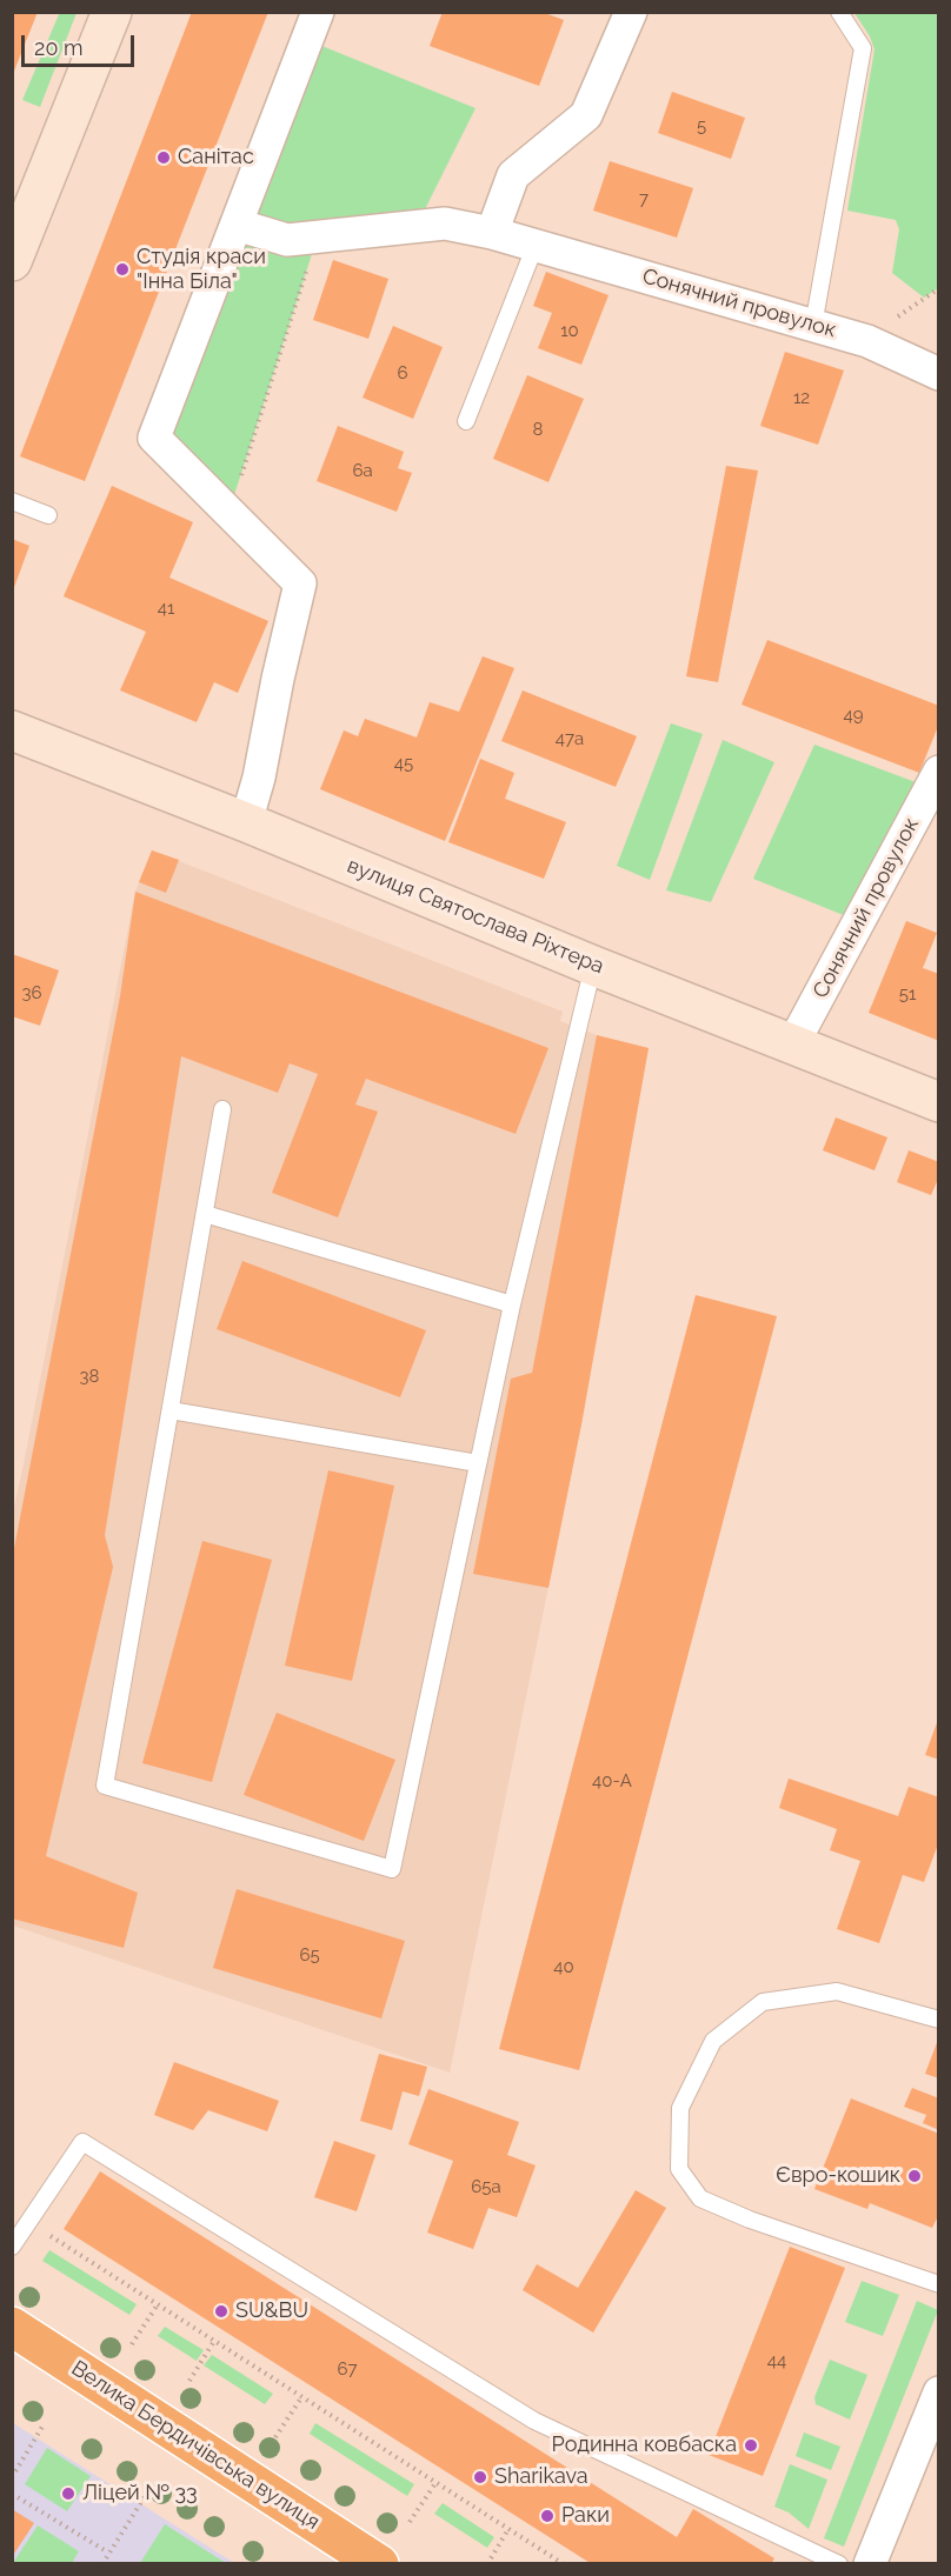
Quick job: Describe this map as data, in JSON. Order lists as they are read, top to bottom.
{
  "streets": {
    "highway": ["Велика Бердичівська вулиця"],
    "street": ["Сонячний провулок", "вулиця Святослава Ріхтера"]
  },
  "crossings": [
    ["Сонячний провулок", "вулиця Святослава Ріхтера"]
  ],
  "places": [
    "Санітас",
    "Студія краси \"Інна Біла\"",
    "Євро-кошик",
    "SU&BU",
    "Родинна ковбаска",
    "Sharikava",
    "Ліцей № 33",
    "Раки"
  ],
  "house_numbers": [
    "5",
    "7",
    "10",
    "6",
    "12",
    "8",
    "6а",
    "41",
    "49",
    "47а",
    "45",
    "36",
    "51",
    "38",
    "40-А",
    "65",
    "40",
    "65а",
    "44",
    "67"
  ],
  "scale_bar": "20 m"
}
